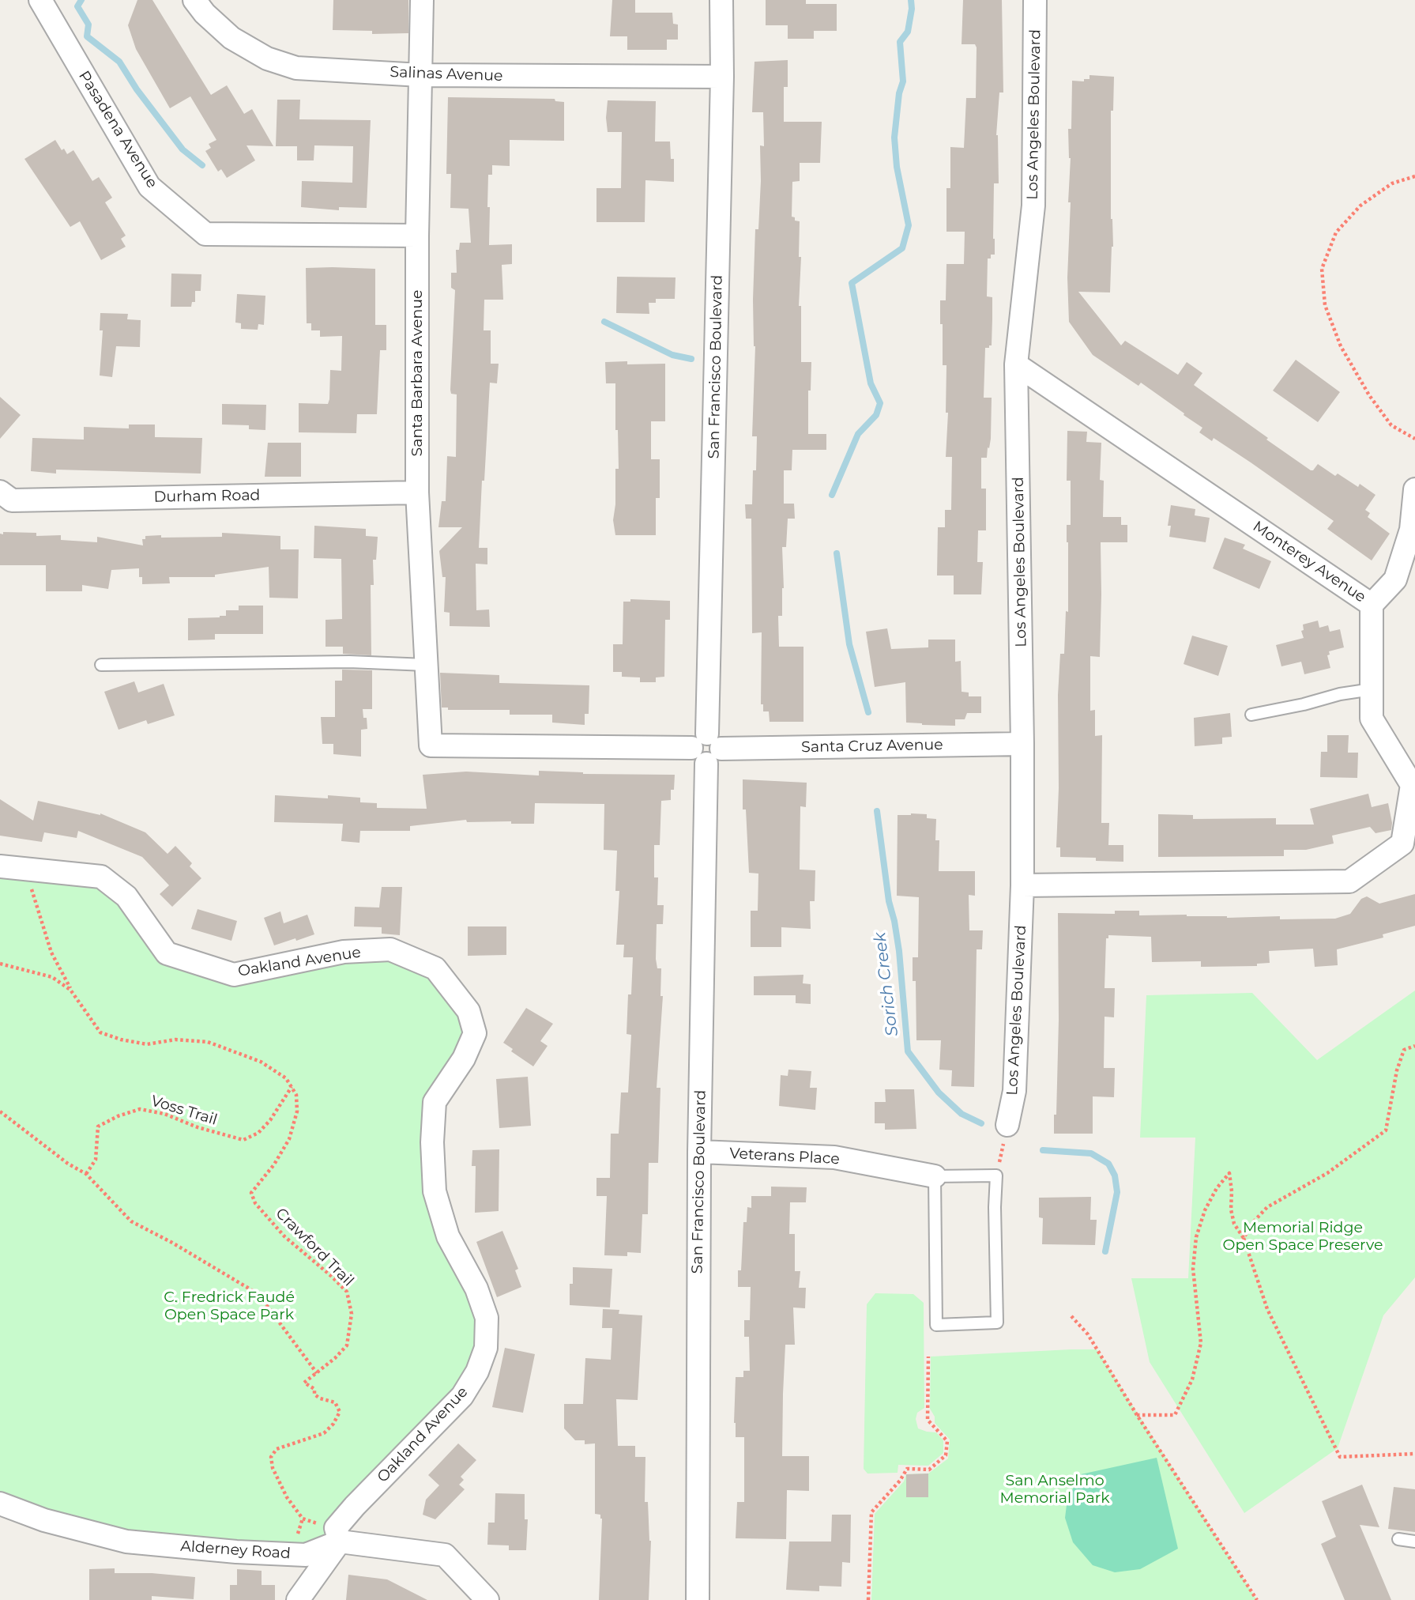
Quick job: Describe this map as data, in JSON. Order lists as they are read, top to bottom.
{
  "streets": {
    "street": [
      "Salinas Avenue",
      "Los Angeles Boulevard",
      "Pasadena Avenue",
      "San Francisco Boulevard",
      "Santa Barbara Avenue",
      "Durham Road",
      "Monterey Avenue",
      "Santa Cruz Avenue",
      "Oakland Avenue",
      "Veterans Place",
      "Alderney Road"
    ],
    "path": ["Voss Trail", "Crawford Trail"]
  },
  "crossings": [
    ["Salinas Avenue", "San Francisco Boulevard"],
    ["Salinas Avenue", "Santa Barbara Avenue"],
    ["Los Angeles Boulevard", "Monterey Avenue"],
    ["Los Angeles Boulevard", "Santa Cruz Avenue"],
    ["Pasadena Avenue", "Santa Barbara Avenue"],
    ["San Francisco Boulevard", "Santa Cruz Avenue"],
    ["San Francisco Boulevard", "Veterans Place"],
    ["Santa Barbara Avenue", "Durham Road"],
    ["Santa Barbara Avenue", "Santa Cruz Avenue"],
    ["Oakland Avenue", "Alderney Road"],
    ["Voss Trail", "Crawford Trail"]
  ],
  "water": ["Sorich Creek"],
  "parks": ["Memorial Ridge Open Space Preserve", "C. Fredrick Faudé Open Space Park", "San Anselmo Memorial Park"]
}
